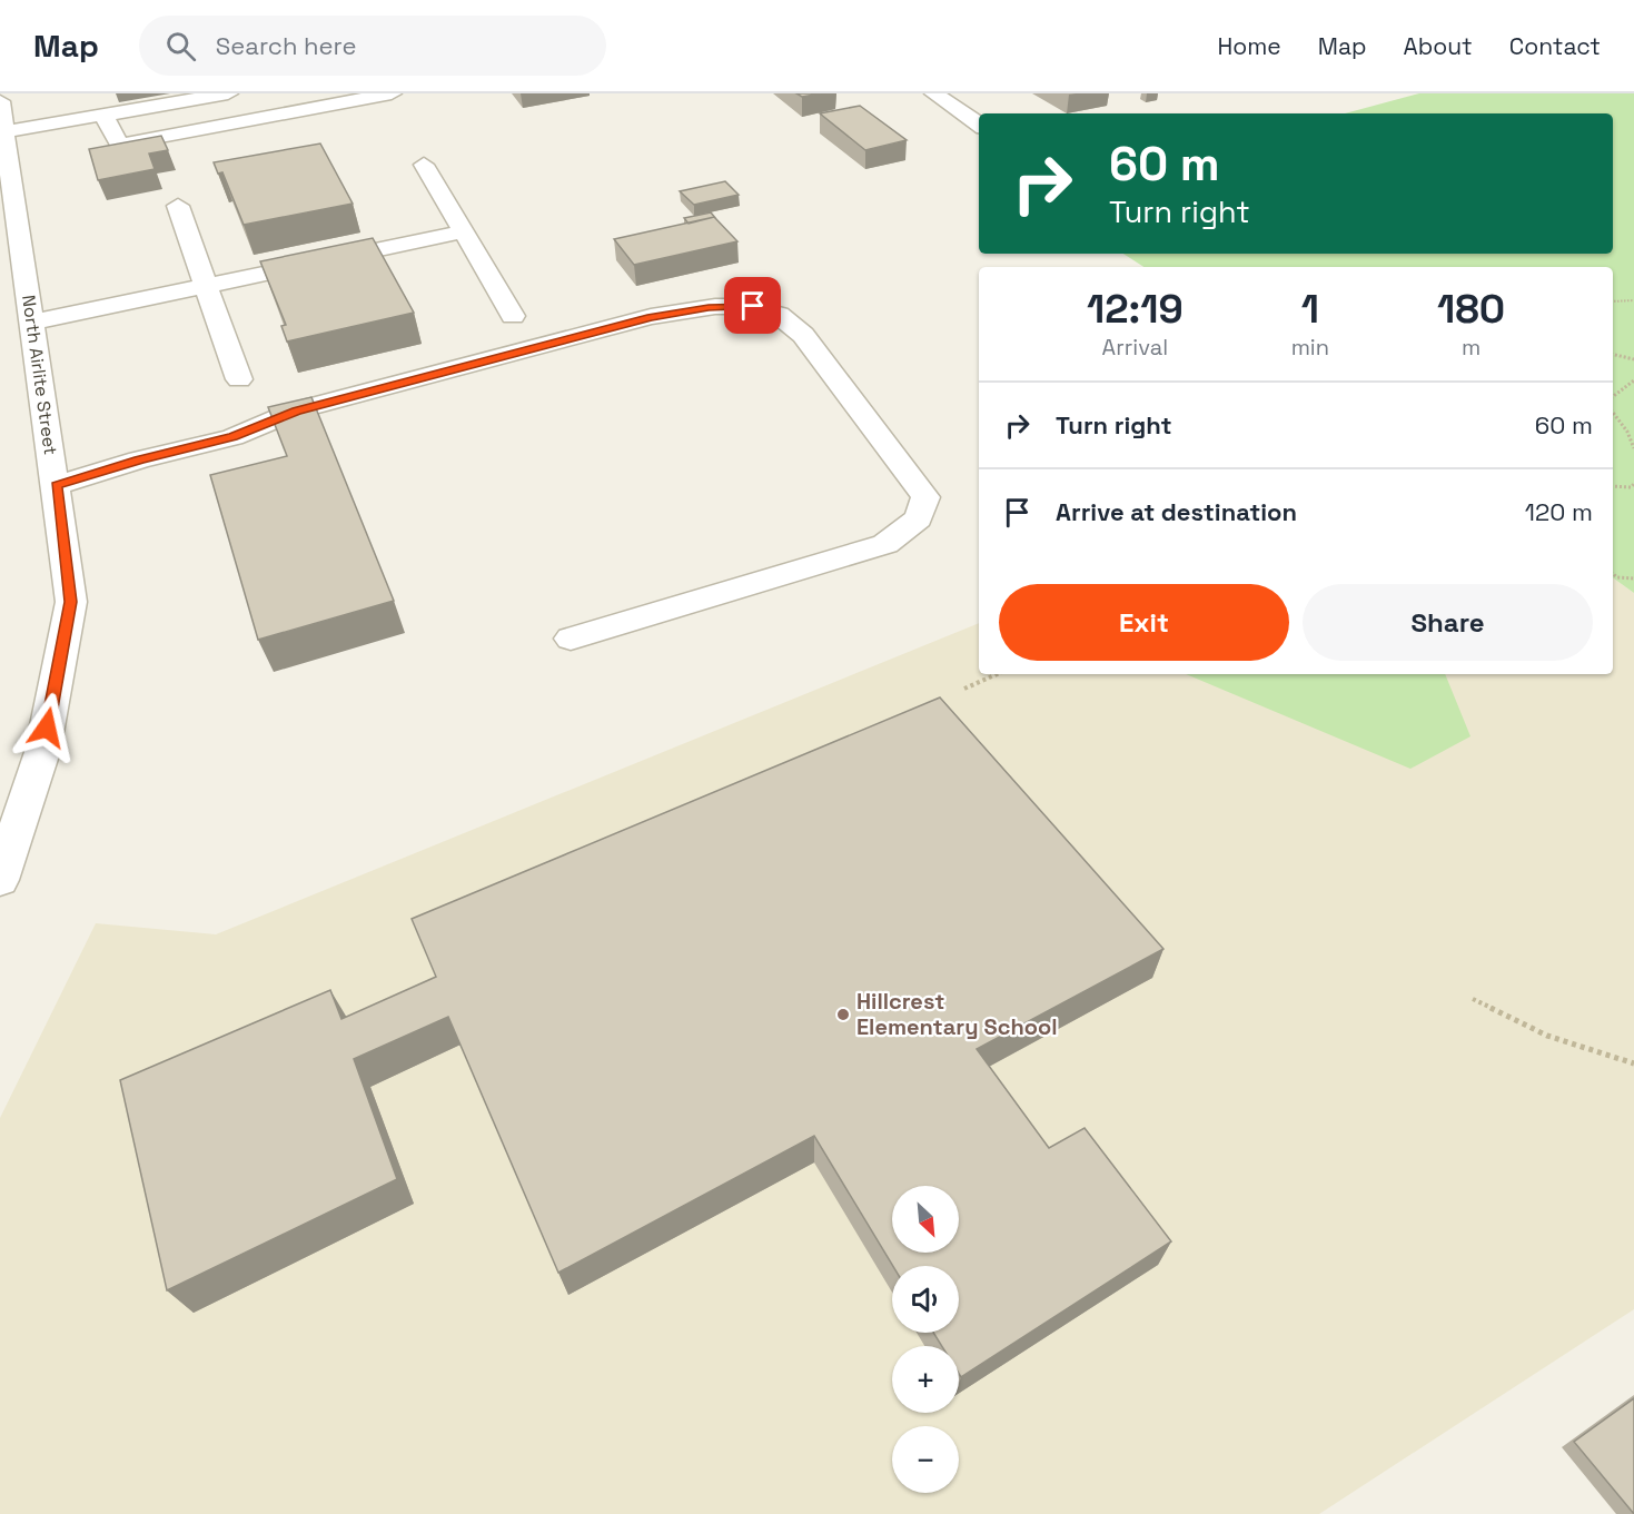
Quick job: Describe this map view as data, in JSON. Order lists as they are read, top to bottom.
{
  "streets": {
    "street": ["North Airlite Street"]
  },
  "places": ["Hillcrest Elementary School"],
  "north": "bottom right",
  "page": {
    "header": "Map",
    "search": "Search here",
    "nav": [
      "Home",
      "Map",
      "About",
      "Contact"
    ],
    "turn": ["60 m", "Turn right"],
    "eta": [
      "12:19",
      "Arrival",
      "1",
      "min",
      "180",
      "m"
    ],
    "list": [
      {
        "name": "Turn right",
        "value": "60 m"
      },
      {
        "name": "Arrive at destination",
        "value": "120 m"
      }
    ],
    "buttons": ["Exit", "Share"],
    "map_buttons": ["+", "−"]
  }
}
